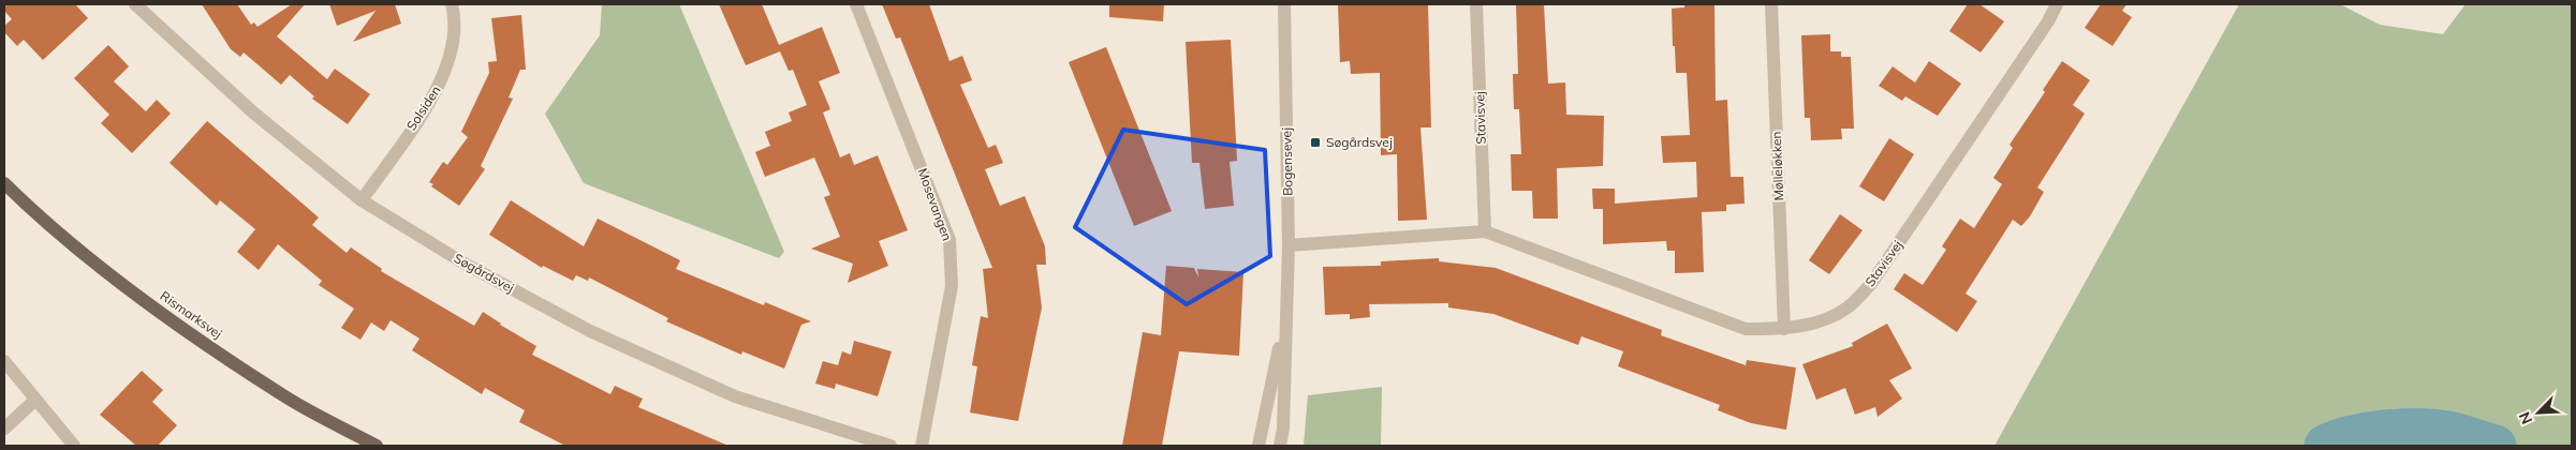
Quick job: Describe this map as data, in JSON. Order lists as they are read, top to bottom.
{
  "streets": {
    "main road": ["Rismarksvej"],
    "street": [
      "Solsiden",
      "Stavisvej",
      "Bogensevej",
      "Mølleløkken",
      "Mosevangen",
      "Søgårdsvej"
    ]
  },
  "crossings": [
    ["Solsiden", "Søgårdsvej"],
    ["Stavisvej", "Bogensevej"],
    ["Stavisvej", "Mølleløkken"]
  ],
  "places": {
    "transit": ["Søgårdsvej"]
  },
  "north": "bottom left"
}
